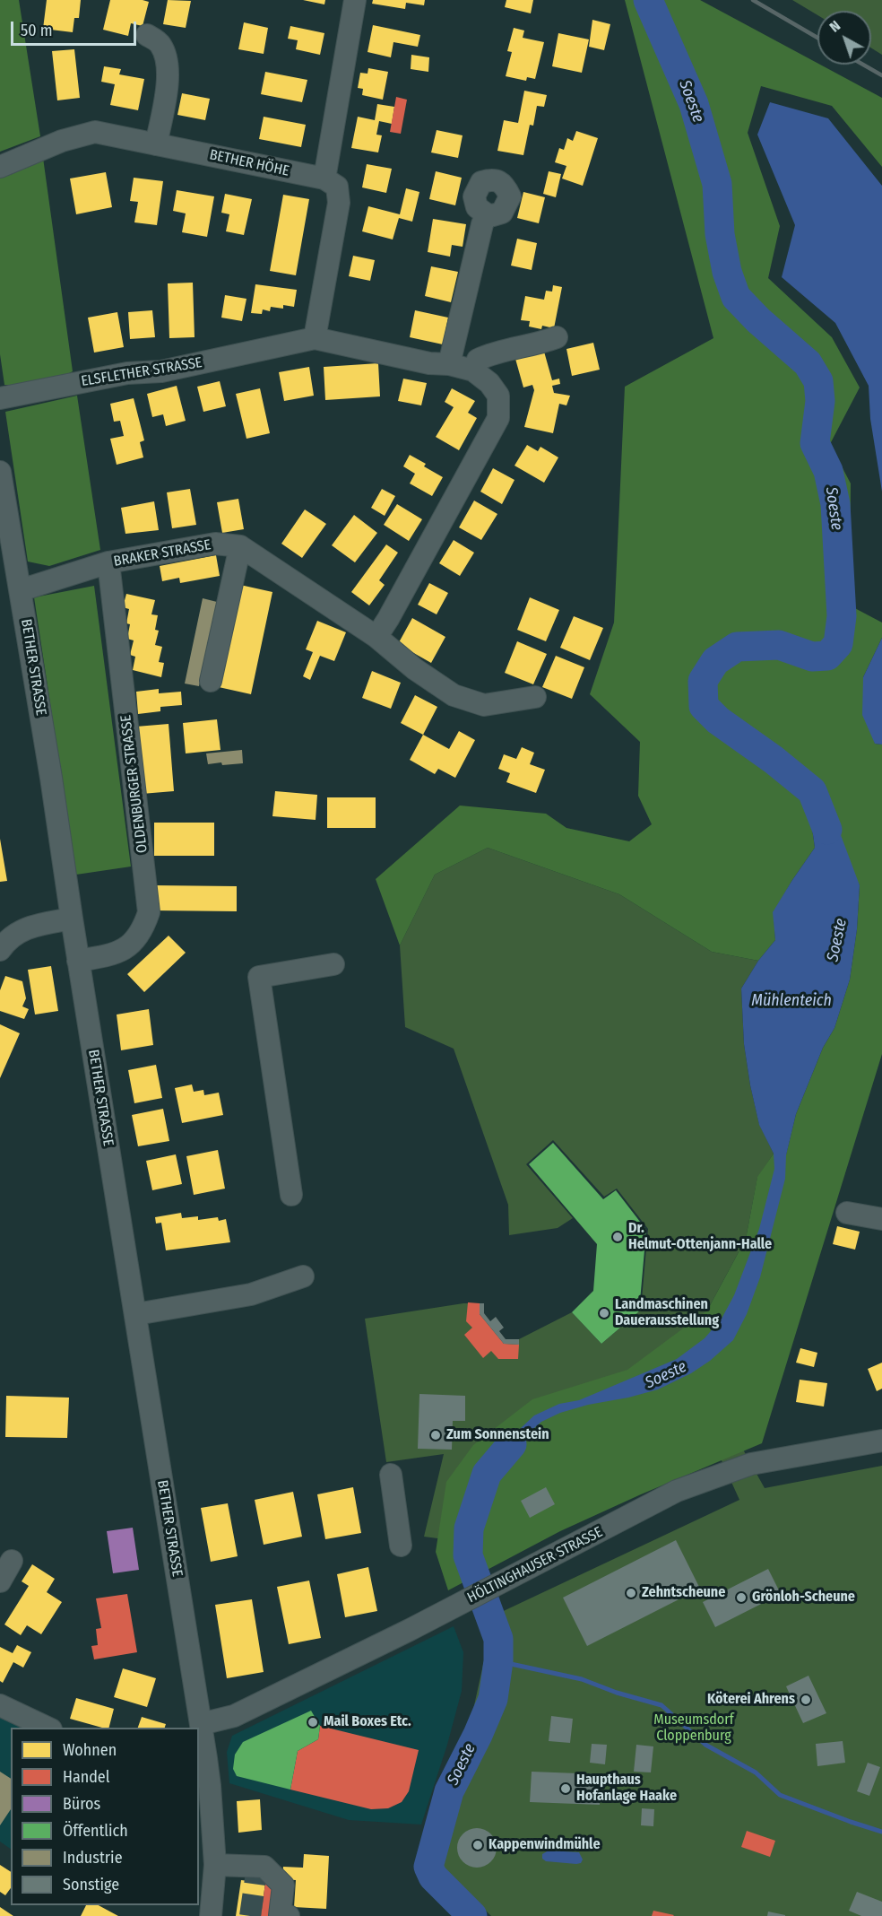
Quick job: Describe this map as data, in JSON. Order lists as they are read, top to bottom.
{
  "streets": {
    "street": [
      "BETHER HÖHE",
      "ELSFLETHER STRASSE",
      "BRAKER STRASSE",
      "BETHER STRASSE",
      "OLDENBURGER STRASSE",
      "HÖLTINGHAUSER STRASSE"
    ]
  },
  "crossings": [
    ["BRAKER STRASSE", "BETHER STRASSE"],
    ["BRAKER STRASSE", "OLDENBURGER STRASSE"],
    ["BETHER STRASSE", "OLDENBURGER STRASSE"],
    ["BETHER STRASSE", "HÖLTINGHAUSER STRASSE"]
  ],
  "water": ["Soeste", "Mühlenteich"],
  "parks": ["Museumsdorf Cloppenburg"],
  "places": [
    "Dr. Helmut-Ottenjann-Halle",
    "Landmaschinen Dauerausstellung",
    "Zum Sonnenstein",
    "Zehntscheune",
    "Grönloh-Scheune",
    "Köterei Ahrens",
    "Mail Boxes Etc.",
    "Haupthaus Hofanlage Haake",
    "Kappenwindmühle"
  ],
  "legend": [
    "Wohnen",
    "Handel",
    "Büros",
    "Öffentlich",
    "Industrie",
    "Sonstige"
  ],
  "scale_bar": "50 m",
  "north": "top left"
}
